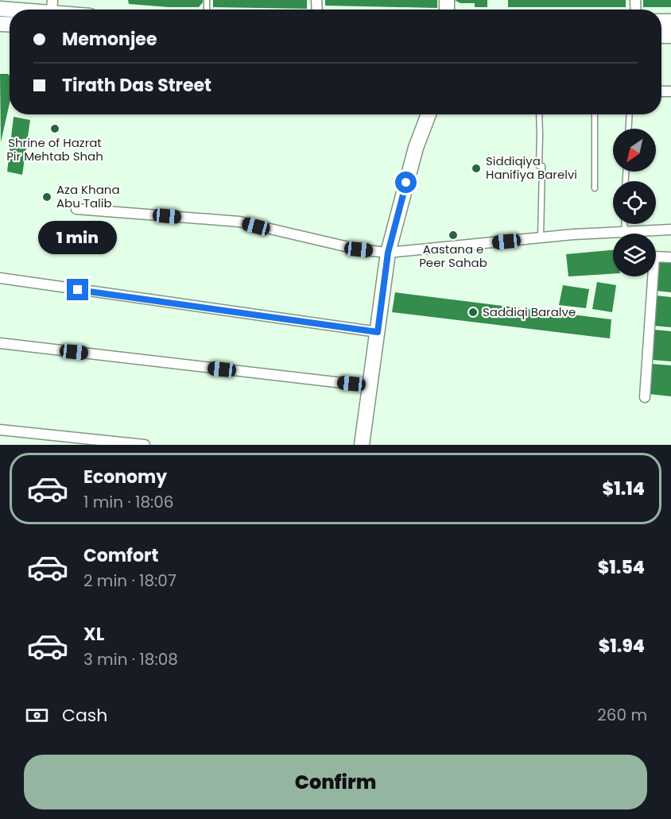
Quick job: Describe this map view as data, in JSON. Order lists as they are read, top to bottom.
{
  "places": [
    "Shrine of Hazrat Pir Mehtab Shah",
    "Siddiqiya Hanifiya Barelvi",
    "Aza Khana Abu Talib",
    "Aastana e Peer Sahab",
    "Saddiqi Baralve"
  ],
  "north": "bottom left",
  "page": {
    "banner": ["Memonjee", "Tirath Das Street"],
    "bubble": "1 min",
    "list": [
      {
        "name": "Economy",
        "note": "1 min · 18:06",
        "value": "$1.14"
      },
      {
        "name": "Comfort",
        "note": "2 min · 18:07",
        "value": "$1.54"
      },
      {
        "name": "XL",
        "note": "3 min · 18:08",
        "value": "$1.94"
      }
    ],
    "pay": ["Cash", "260 m"],
    "buttons": "Confirm"
  }
}
